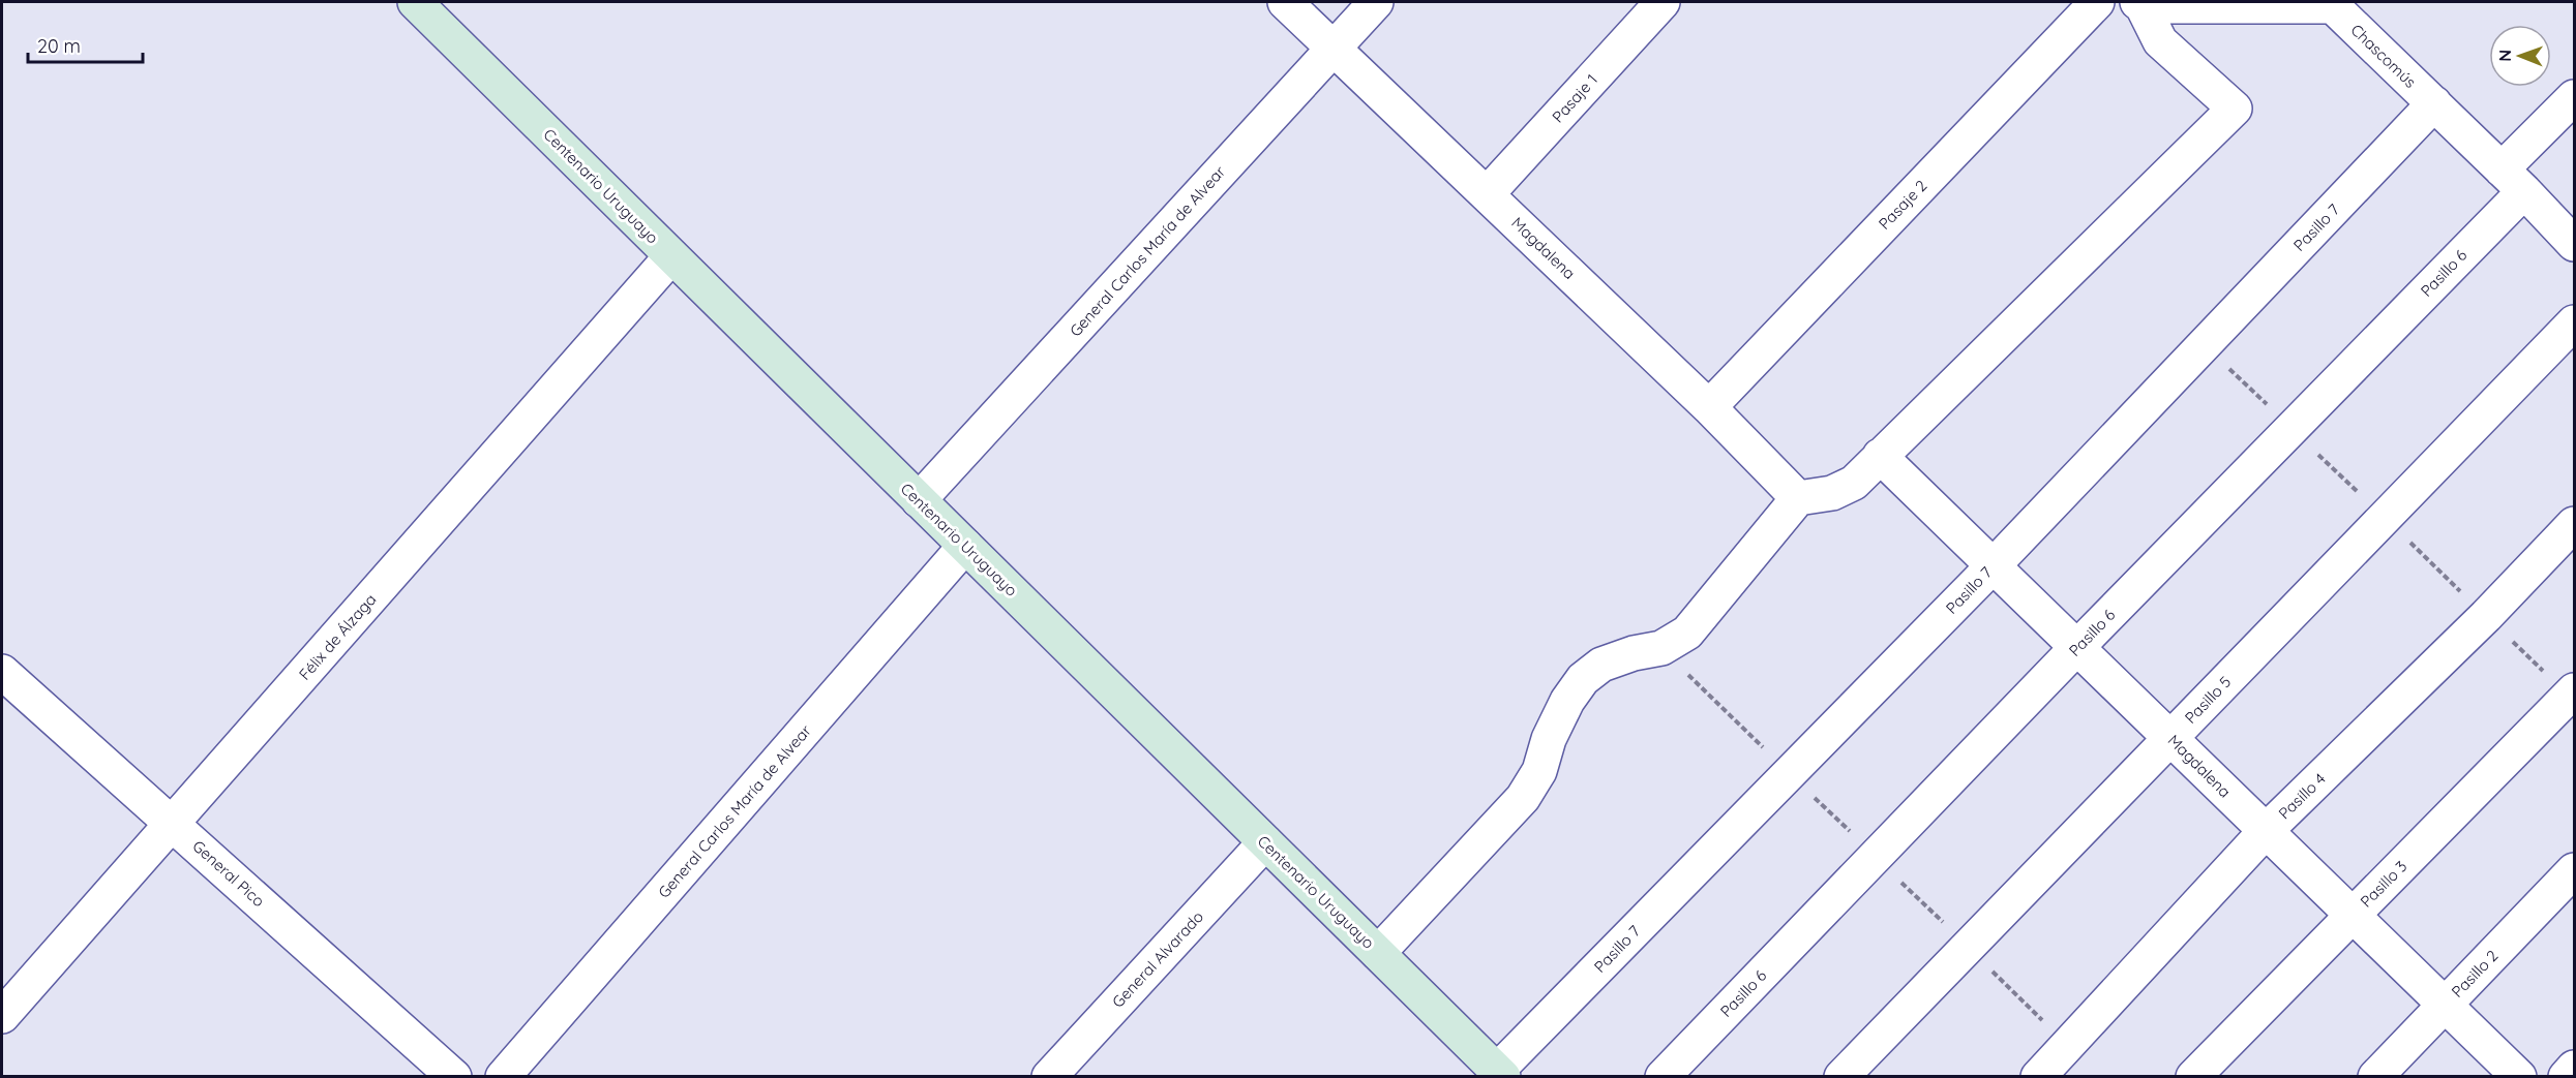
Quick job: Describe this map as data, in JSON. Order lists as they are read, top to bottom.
{
  "streets": {
    "main road": ["Centenario Uruguayo"],
    "street": [
      "Chascomús",
      "Pasaje 1",
      "Pasaje 2",
      "Pasillo 7",
      "Magdalena",
      "General Carlos María de Alvear",
      "Pasillo 6",
      "Félix de Álzaga",
      "Pasillo 5",
      "Pasillo 4",
      "General Pico",
      "Pasillo 3",
      "General Alvarado",
      "Pasillo 2"
    ]
  },
  "crossings": [
    ["Chascomús", "Pasillo 7"],
    ["Chascomús", "Pasillo 6"],
    ["Pasaje 1", "Magdalena"],
    ["Centenario Uruguayo", "Pasillo 7"],
    ["Centenario Uruguayo", "General Carlos María de Alvear"],
    ["Centenario Uruguayo", "Félix de Álzaga"],
    ["Centenario Uruguayo", "General Alvarado"],
    ["Pasaje 2", "Magdalena"],
    ["Pasillo 7", "Magdalena"],
    ["Magdalena", "General Carlos María de Alvear"],
    ["Magdalena", "Pasillo 6"],
    ["Magdalena", "Pasillo 5"],
    ["Magdalena", "Pasillo 4"],
    ["Magdalena", "Pasillo 3"],
    ["Magdalena", "Pasillo 2"],
    ["Félix de Álzaga", "General Pico"]
  ],
  "scale_bar": "20 m",
  "north": "left"
}
